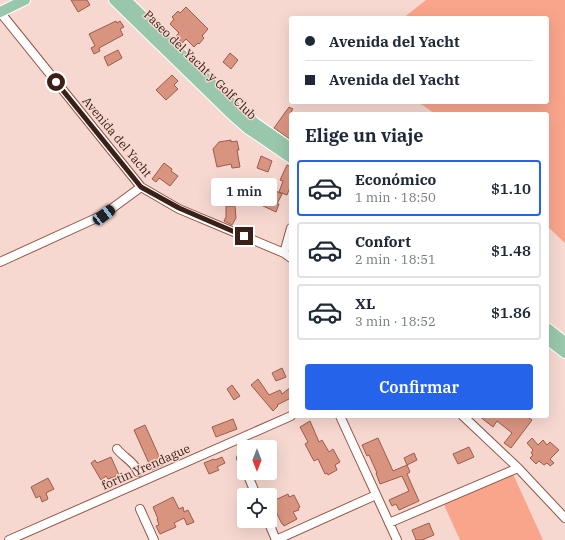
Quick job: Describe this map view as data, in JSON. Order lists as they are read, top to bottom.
{
  "streets": {
    "main road": ["Paseo del Yacht y Golf Club"],
    "street": ["Avenida del Yacht", "fortin Yrendague"]
  },
  "north": "bottom",
  "page": {
    "banner": ["Avenida del Yacht", "Avenida del Yacht"],
    "heading": "Elige un viaje",
    "list": [
      {
        "name": "Económico",
        "note": "1 min · 18:50",
        "value": "$1.10"
      },
      {
        "name": "Confort",
        "note": "2 min · 18:51",
        "value": "$1.48"
      },
      {
        "name": "XL",
        "note": "3 min · 18:52",
        "value": "$1.86"
      }
    ],
    "bubble": "1 min",
    "buttons": "Confirmar"
  }
}
